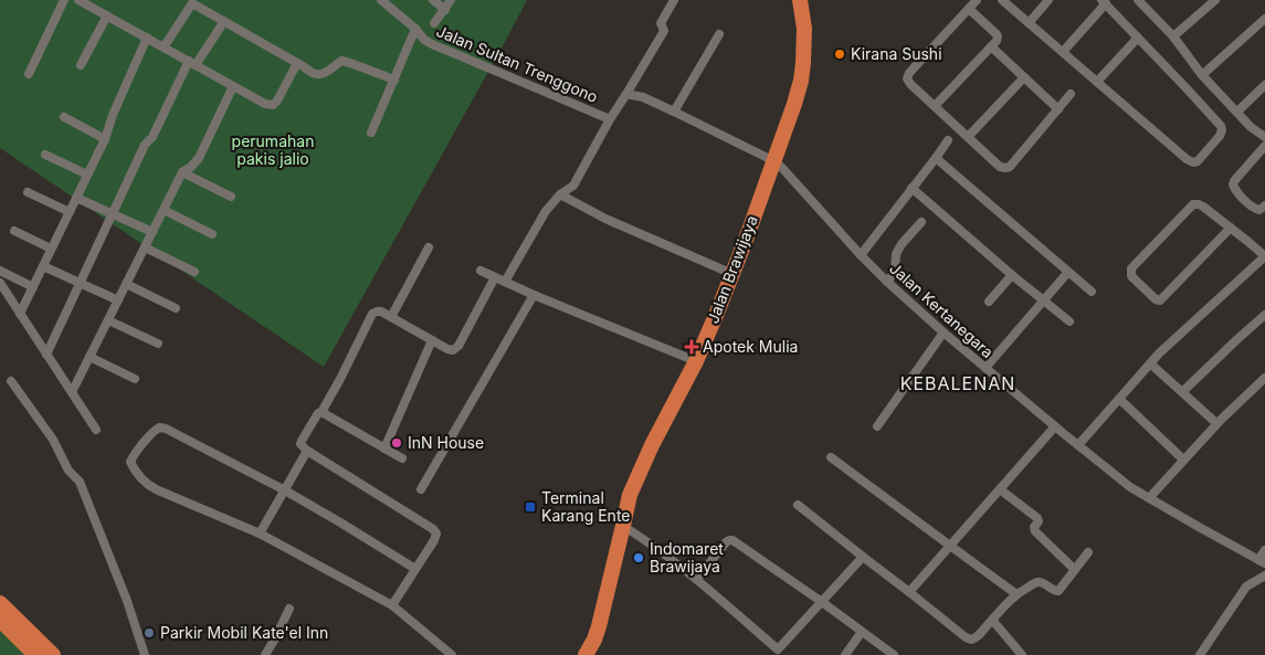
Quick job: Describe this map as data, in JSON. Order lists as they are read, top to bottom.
{
  "streets": {
    "highway": ["Jalan Brawijaya"],
    "street": ["Jalan Sultan Trenggono", "Jalan Kertanegara"]
  },
  "crossings": [
    ["Jalan Brawijaya", "Jalan Kertanegara"]
  ],
  "districts": ["KEBALENAN"],
  "parks": ["perumahan pakis jalio"],
  "places": {
    "other": [
      "Kirana Sushi",
      "InN House",
      "Indomaret Brawijaya",
      "Parkir Mobil Kate'el Inn"
    ],
    "health": ["Apotek Mulia"],
    "transit": ["Terminal Karang Ente"]
  }
}
